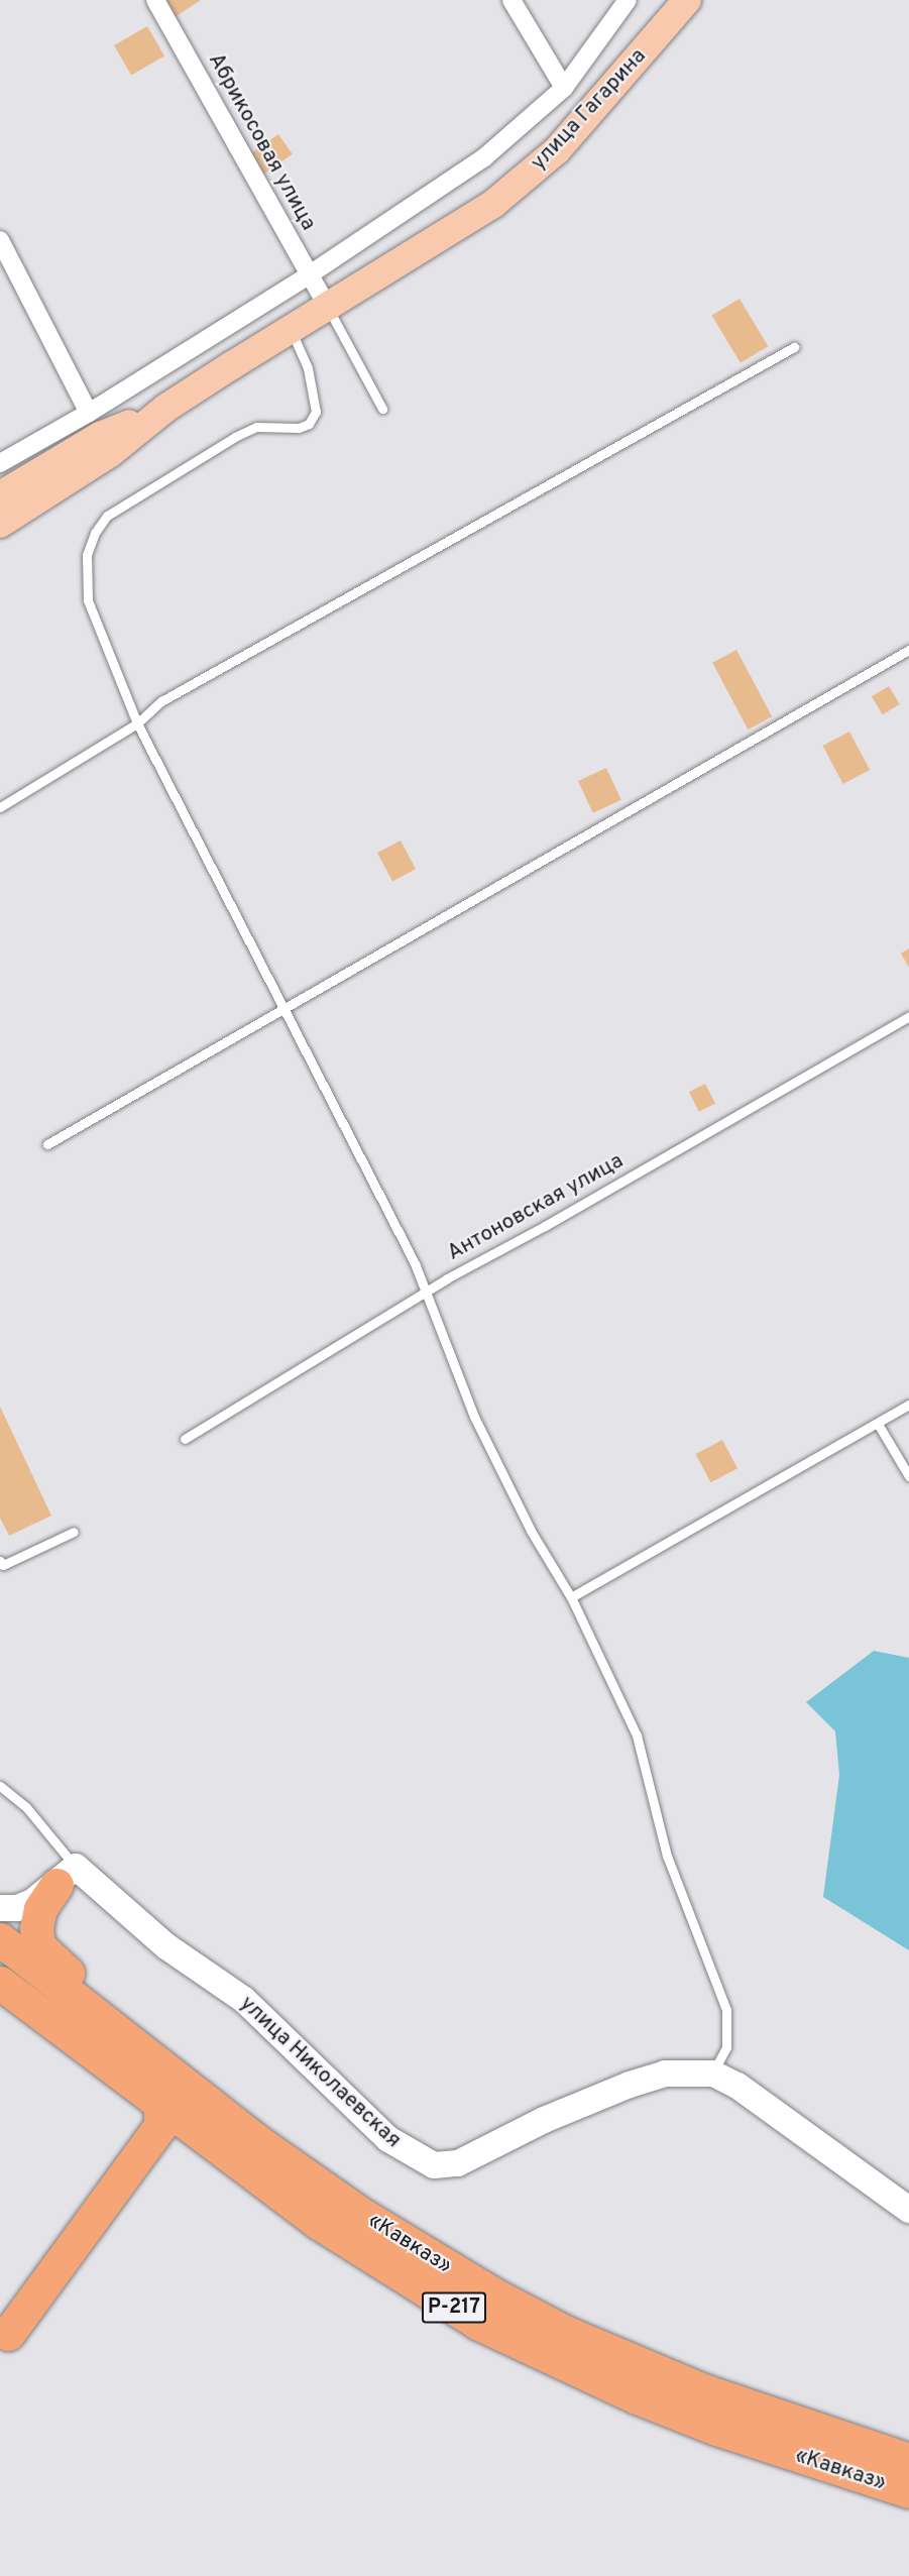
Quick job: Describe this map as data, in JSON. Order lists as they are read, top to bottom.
{
  "streets": {
    "highway": ["«Кавказ»", "Р-217"],
    "main road": ["улица Гагарина"],
    "street": ["Абрикосовая улица", "улица Николаевская"],
    "lane": ["Антоновская улица"]
  },
  "crossings": [
    ["улица Гагарина", "Абрикосовая улица"]
  ]
}
